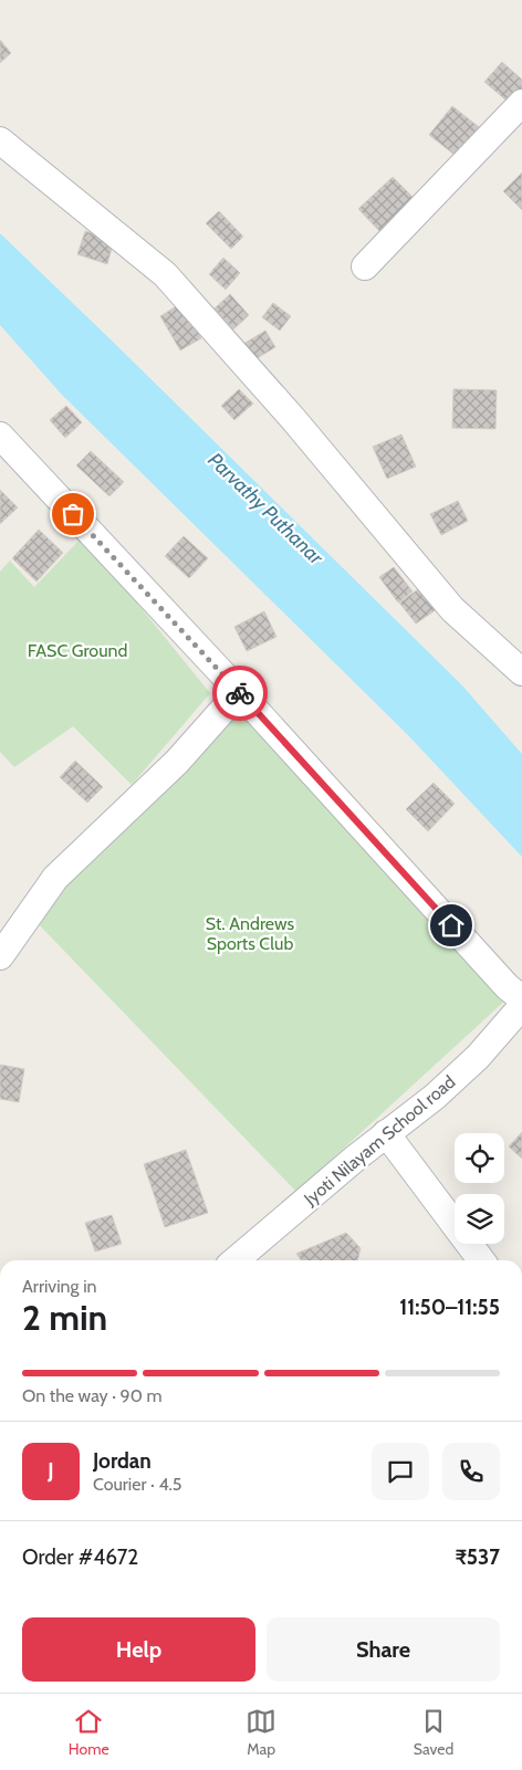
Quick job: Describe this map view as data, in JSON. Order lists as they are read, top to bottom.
{
  "streets": {
    "street": ["Jyoti Nilayam School road"]
  },
  "water": ["Parvathy Puthanar"],
  "parks": ["FASC Ground", "St. Andrews Sports Club"],
  "page": {
    "heading": ["2 min", "Arriving in", "11:50–11:55"],
    "panel": [
      "Jordan",
      "Courier · 4.5",
      "Order #4672",
      "₹537"
    ],
    "bar": "On the way · 90 m",
    "round": "J",
    "buttons": ["Help", "Share"],
    "tabs": ["Home", "Map", "Saved"]
  }
}
